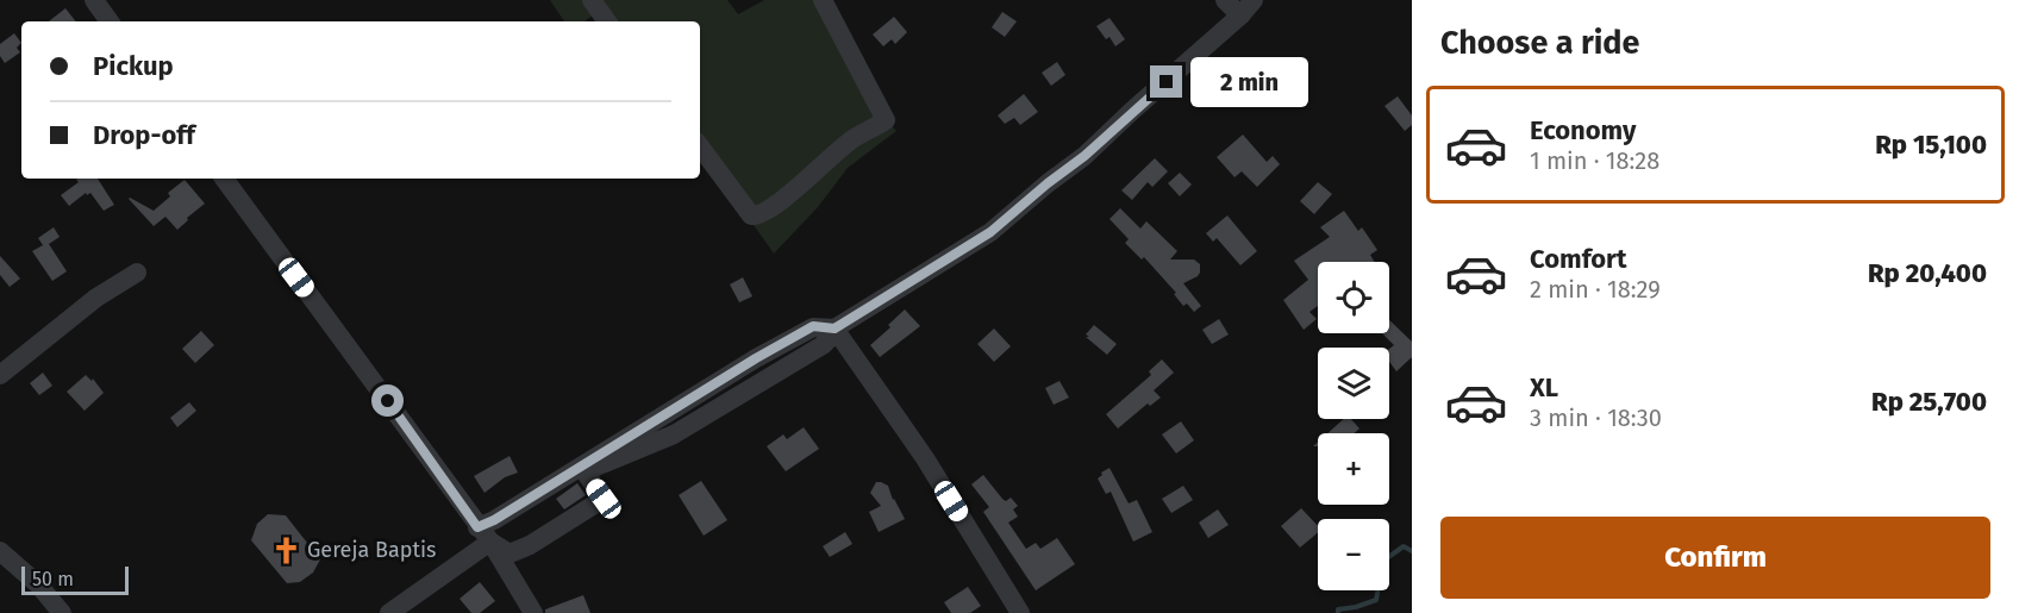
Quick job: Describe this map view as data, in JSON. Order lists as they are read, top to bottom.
{
  "places": {
    "church": ["Gereja Baptis"]
  },
  "scale_bar": "50 m",
  "page": {
    "heading": "Choose a ride",
    "banner": ["Pickup", "Drop-off"],
    "bubble": "2 min",
    "list": [
      {
        "name": "Economy",
        "note": "1 min · 18:28",
        "value": "Rp 15,100"
      },
      {
        "name": "Comfort",
        "note": "2 min · 18:29",
        "value": "Rp 20,400"
      },
      {
        "name": "XL",
        "note": "3 min · 18:30",
        "value": "Rp 25,700"
      }
    ],
    "map_buttons": ["+", "−"],
    "buttons": "Confirm",
    "scale": "50 m"
  }
}
